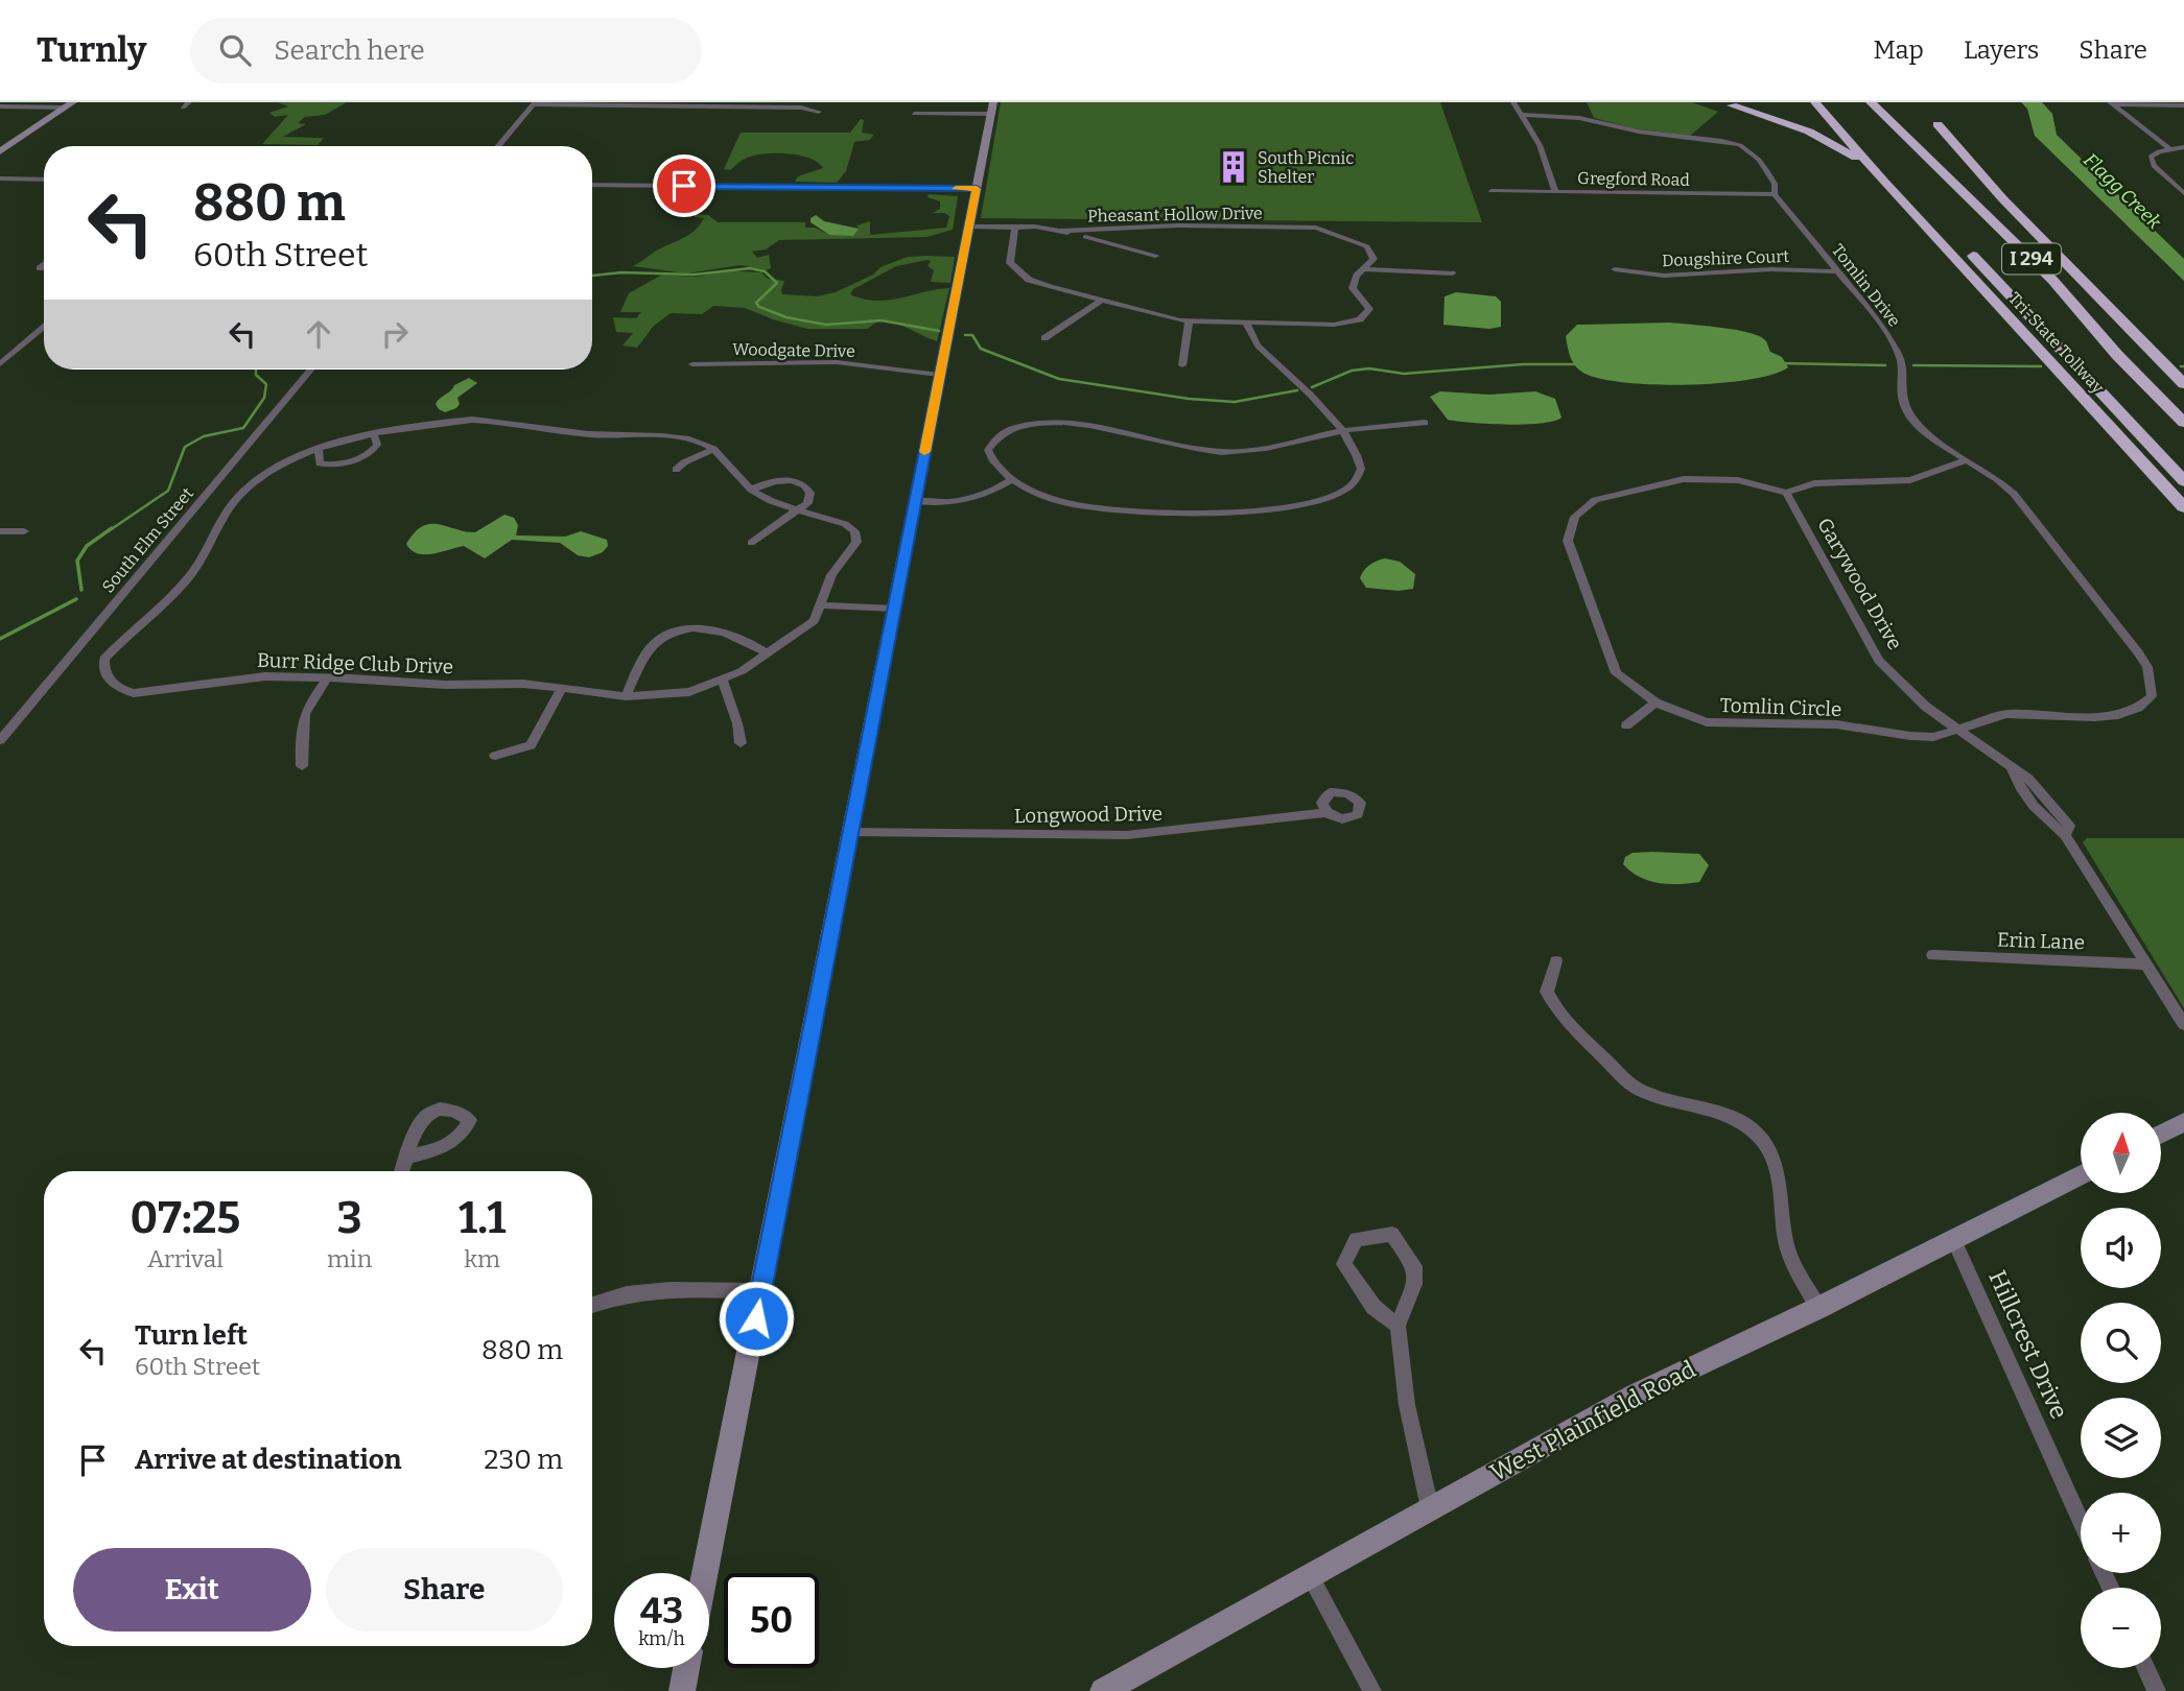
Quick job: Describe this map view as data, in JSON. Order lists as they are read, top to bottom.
{
  "streets": {
    "highway": ["I 294", "Tri-State Tollway"],
    "main road": ["West Plainfield Road"],
    "street": [
      "Gregford Road",
      "Pheasant Hollow Drive",
      "Dougshire Court",
      "Tomlin Drive",
      "Woodgate Drive",
      "South Elm Street",
      "Garywood Drive",
      "Burr Ridge Club Drive",
      "Tomlin Circle",
      "Longwood Drive",
      "Erin Lane",
      "Hillcrest Drive"
    ]
  },
  "crossings": [
    ["Gregford Road", "Tomlin Drive"],
    ["Dougshire Court", "Tomlin Drive"],
    ["Tomlin Drive", "Garywood Drive"],
    ["Tomlin Drive", "Tomlin Circle"],
    ["Garywood Drive", "Tomlin Circle"],
    ["Garywood Drive", "Erin Lane"],
    ["Hillcrest Drive", "West Plainfield Road"]
  ],
  "water": ["Flagg Creek"],
  "places": {
    "building": ["South Picnic Shelter"]
  },
  "north": "top",
  "page": {
    "header": "Turnly",
    "search": "Search here",
    "nav": ["Map", "Layers", "Share"],
    "turn": ["880 m", "60th Street"],
    "map_buttons": ["+", "−"],
    "eta": [
      "07:25",
      "Arrival",
      "3",
      "min",
      "1.1",
      "km"
    ],
    "list": [
      {
        "name": "Turn left",
        "note": "60th Street",
        "value": "880 m"
      },
      {
        "name": "Arrive at destination",
        "value": "230 m"
      }
    ],
    "buttons": ["Exit", "Share"],
    "speed": "43 km/h",
    "limit": "50"
  }
}
